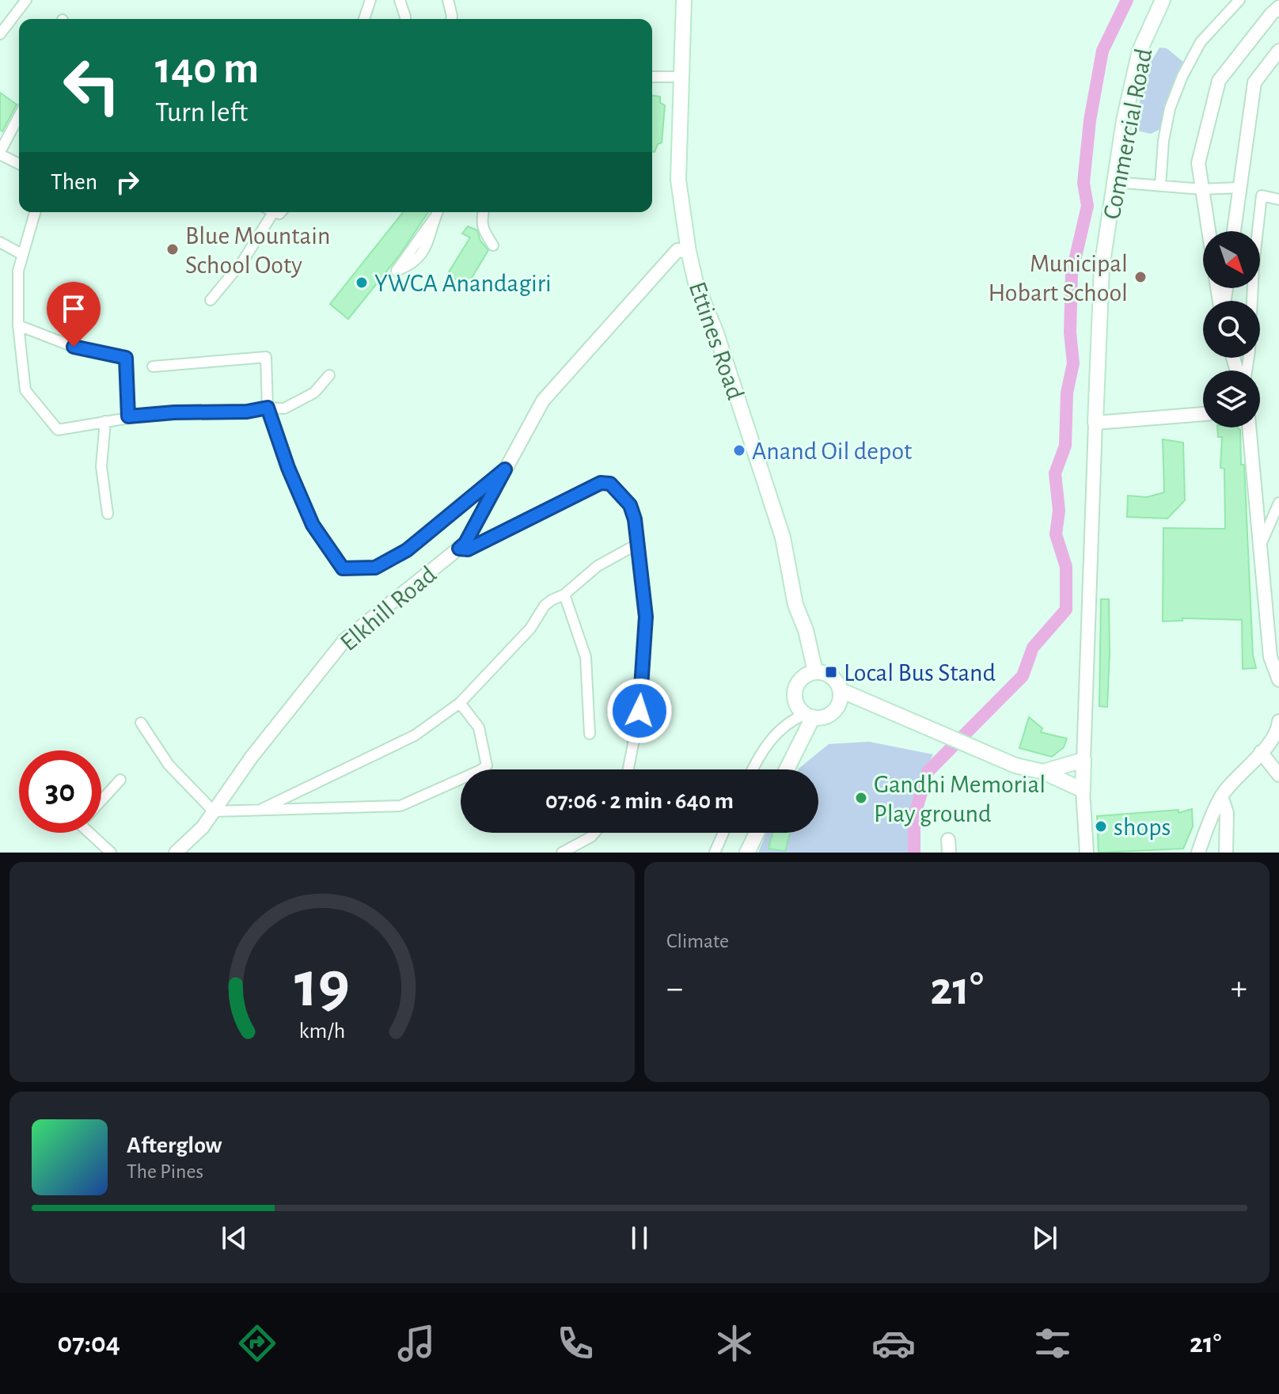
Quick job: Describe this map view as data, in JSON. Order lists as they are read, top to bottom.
{
  "streets": {
    "main road": ["Commercial Road", "Ettines Road"],
    "street": ["Elkhill Road"]
  },
  "crossings": [
    ["Ettines Road", "Elkhill Road"]
  ],
  "places": {
    "other": [
      "Blue Mountain School Ooty",
      "Municipal Hobart School",
      "YWCA Anandagiri",
      "Anand Oil depot",
      "Gandhi Memorial Play ground",
      "shops"
    ],
    "transit": ["Local Bus Stand"]
  },
  "north": "bottom right",
  "page": {
    "turn": ["140 m", "Turn left"],
    "then": "Then",
    "limit": "30",
    "trip": "07:06 · 2 min · 640 m",
    "tile": "Climate",
    "heat": ["−", "21°", "+"],
    "song": ["Afterglow", "The Pines"],
    "tabs": ["07:04", "21°"],
    "gauge": ["19", "km/h"]
  }
}
